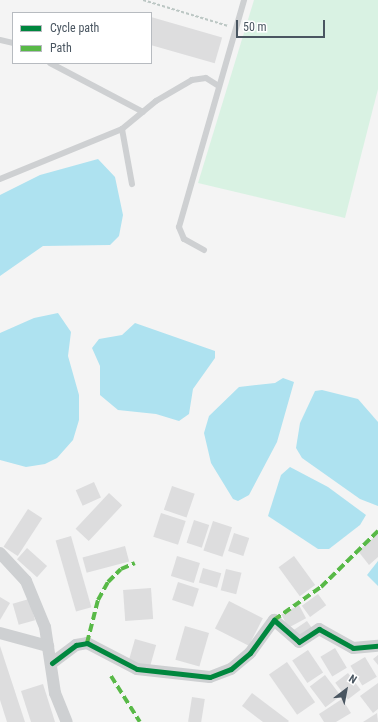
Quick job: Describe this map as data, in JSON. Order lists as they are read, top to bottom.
{
  "legend": ["Cycle path", "Path"],
  "scale_bar": "50 m",
  "north": "top right"
}
